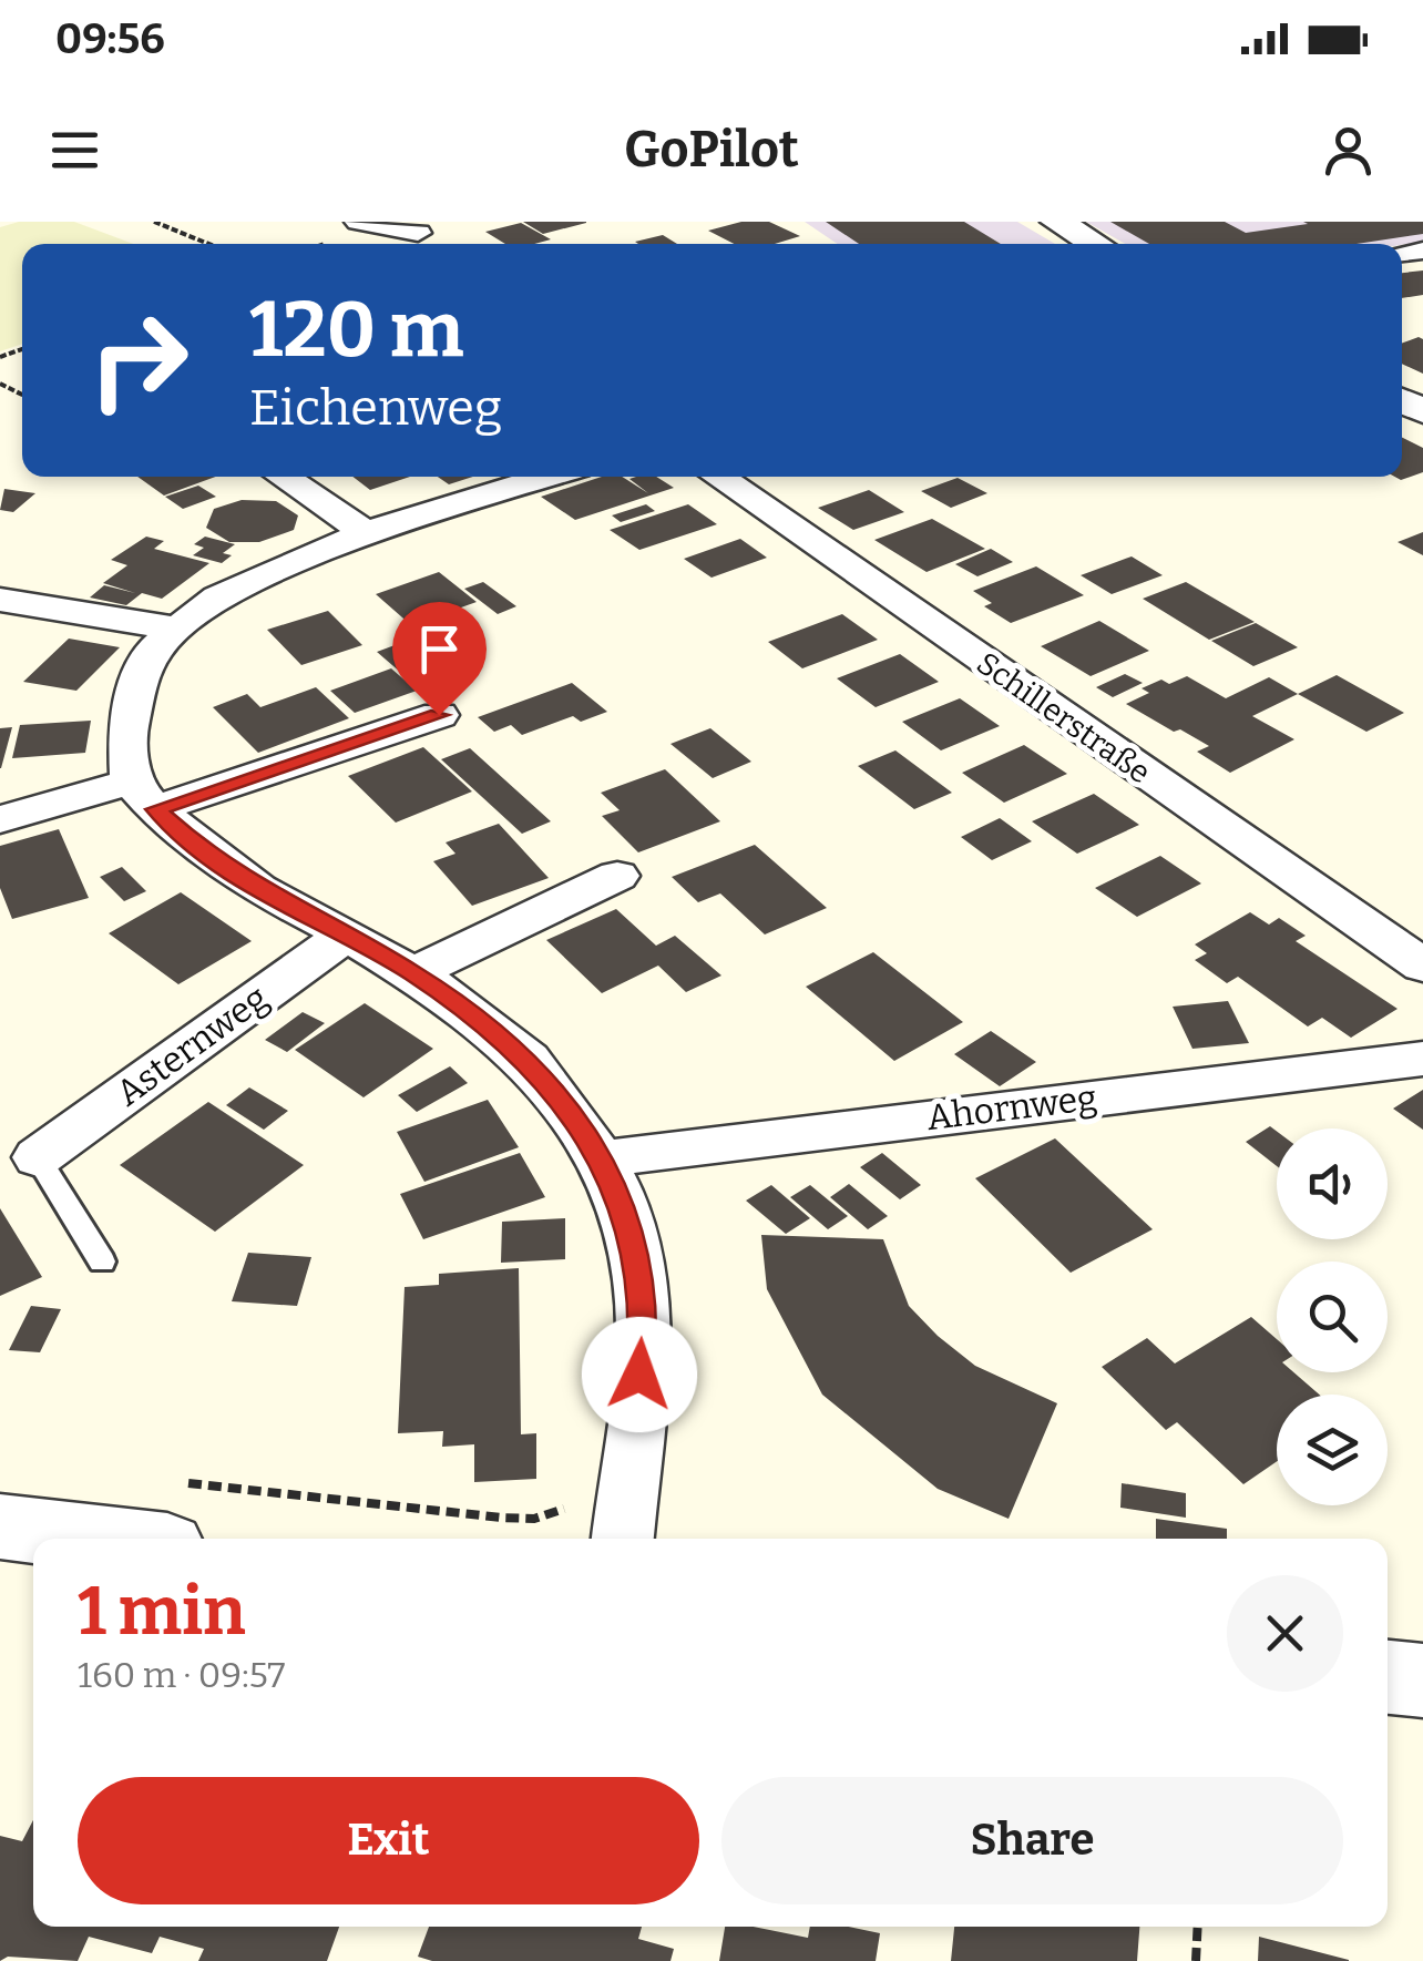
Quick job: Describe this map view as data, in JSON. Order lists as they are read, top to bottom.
{
  "streets": {
    "street": ["Schillerstraße", "Asternweg", "Ahornweg"]
  },
  "page": {
    "status": "09:56",
    "header": "GoPilot",
    "turn": ["120 m", "Eichenweg"],
    "heading": ["1 min", "160 m · 09:57"],
    "buttons": ["Exit", "Share"]
  }
}
